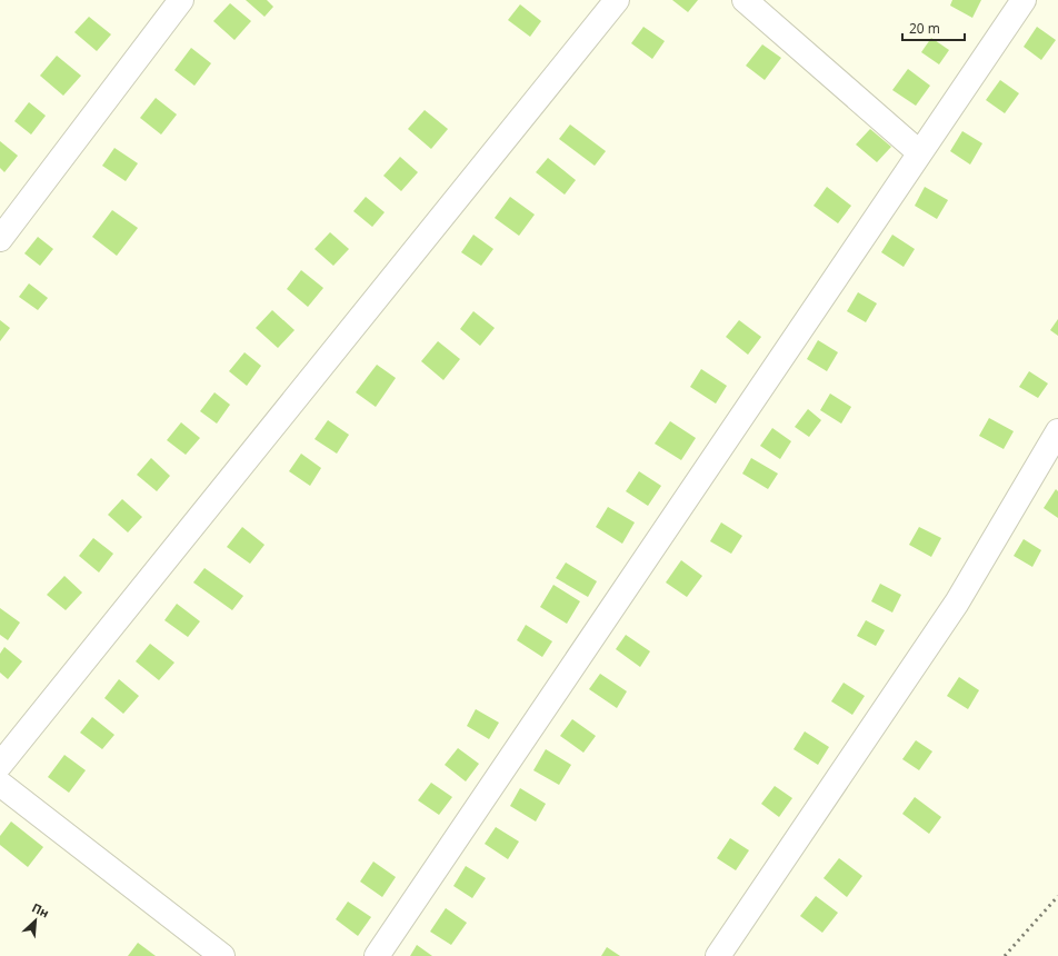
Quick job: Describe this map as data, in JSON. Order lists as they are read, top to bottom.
{
  "scale_bar": "20 m",
  "north": "top right"
}
